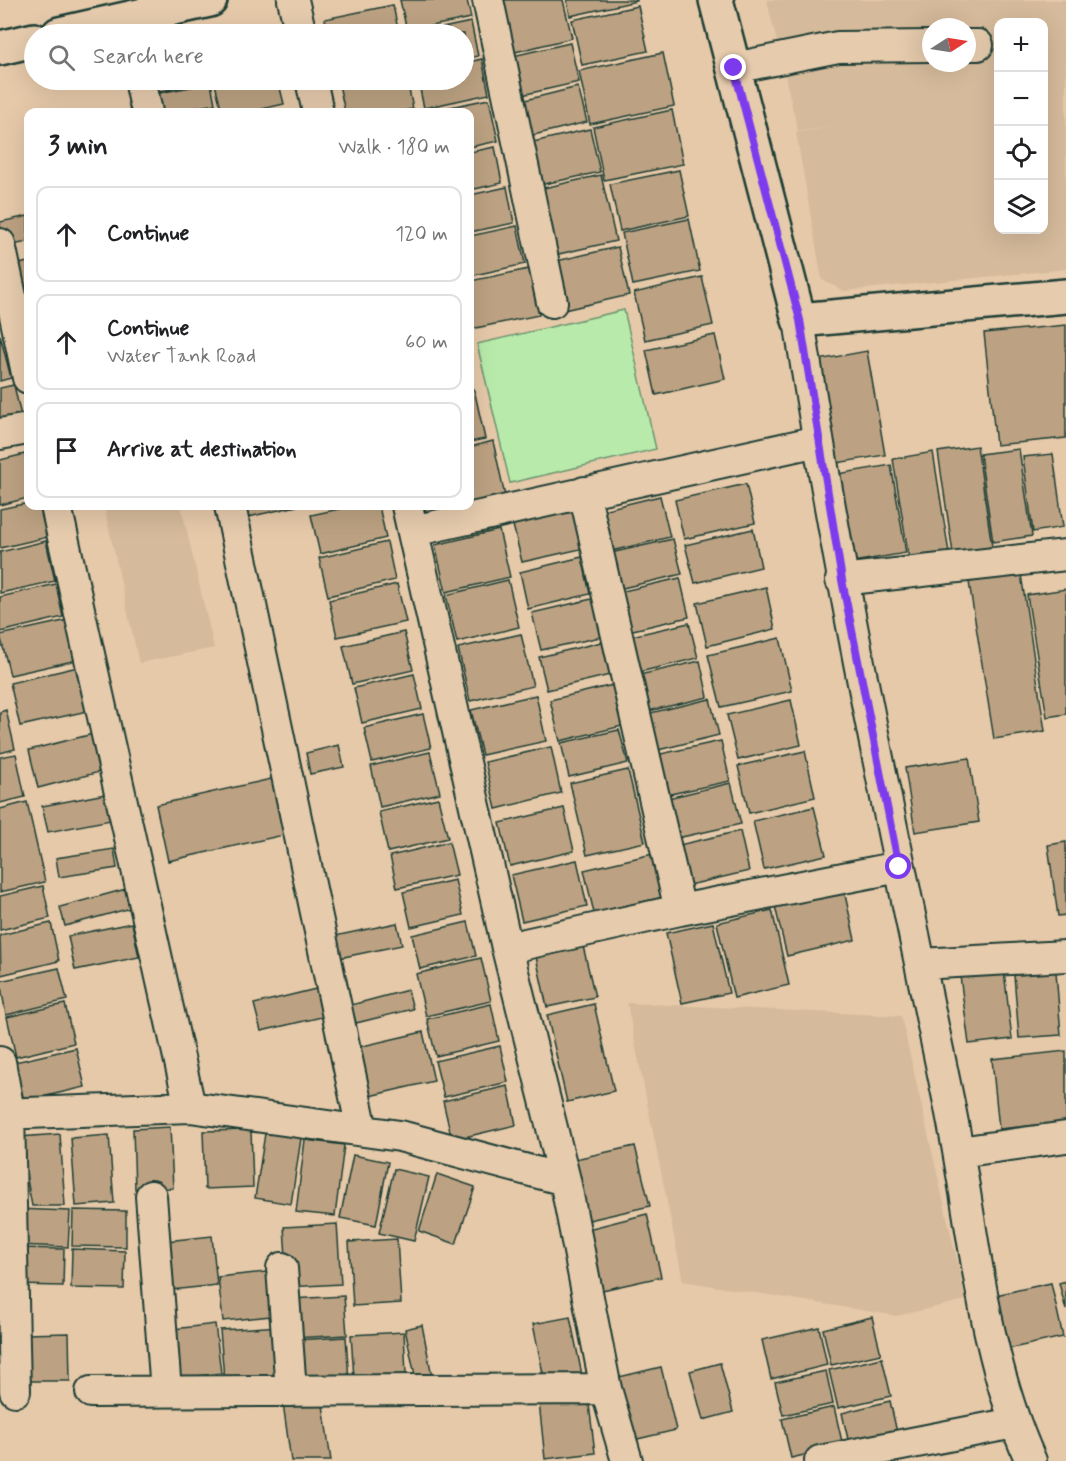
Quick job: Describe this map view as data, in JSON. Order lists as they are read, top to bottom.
{
  "north": "right",
  "page": {
    "map_buttons": ["+", "−"],
    "search": "Search here",
    "heading": ["3 min", "Walk · 180 m"],
    "list": [
      ["Continue", "120 m"],
      ["Continue", "Water Tank Road", "60 m"],
      "Arrive at destination"
    ]
  }
}
